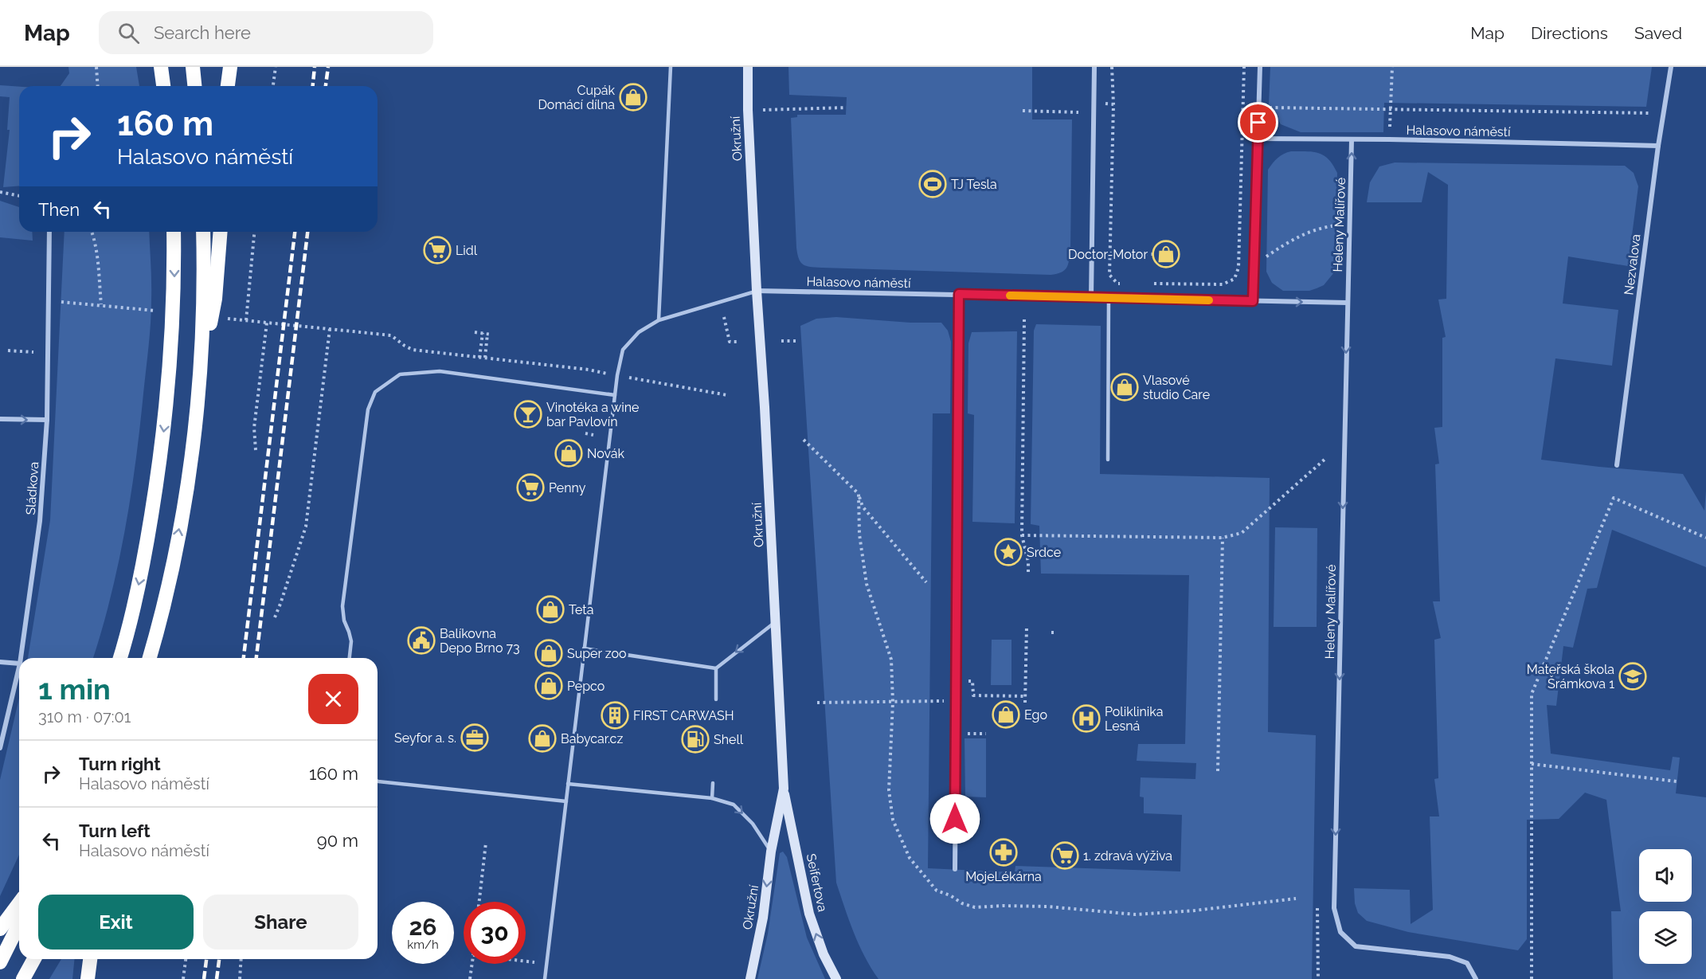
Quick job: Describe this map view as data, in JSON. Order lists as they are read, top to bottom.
{
  "streets": {
    "street": [
      "Halasovo náměstí",
      "Okružní",
      "Heleny Malířové",
      "Nezvalova",
      "Sládkova",
      "Seifertova"
    ]
  },
  "crossings": [
    ["Halasovo náměstí", "Okružní"],
    ["Halasovo náměstí", "Heleny Malířové"],
    ["Halasovo náměstí", "Nezvalova"],
    ["Okružní", "Seifertova"]
  ],
  "one_way": ["Seifertova"],
  "places": {
    "shop": [
      "Cupák Domácí dílna",
      "Doctor-Motor",
      "Vlasové studio Care",
      "Novák",
      "Teta",
      "Super zoo",
      "Pepco",
      "Ego",
      "Babycar.cz"
    ],
    "sports": ["TJ Tesla"],
    "supermarket": ["Lidl", "Penny", "1. zdravá výživa"],
    "bar": ["Vinotéka a wine bar Pavlovín"],
    "place": ["Srdce"],
    "public building": ["Balíkovna Depo Brno 73"],
    "school or university": ["Mateřská škola Šrámkova 1"],
    "building": ["FIRST CARWASH"],
    "hospital": ["Poliklinika Lesná"],
    "office": ["Seyfor a. s."],
    "fuel station": ["Shell"],
    "pharmacy": ["MojeLékárna"]
  },
  "page": {
    "header": "Map",
    "search": "Search here",
    "nav": ["Map", "Directions", "Saved"],
    "turn": ["160 m", "Halasovo náměstí"],
    "then": "Then",
    "heading": ["1 min", "310 m · 07:01"],
    "list": [
      {
        "name": "Turn right",
        "note": "Halasovo náměstí",
        "value": "160 m"
      },
      {
        "name": "Turn left",
        "note": "Halasovo náměstí",
        "value": "90 m"
      }
    ],
    "buttons": ["Exit", "Share"],
    "speed": "26 km/h",
    "limit": "30"
  }
}
